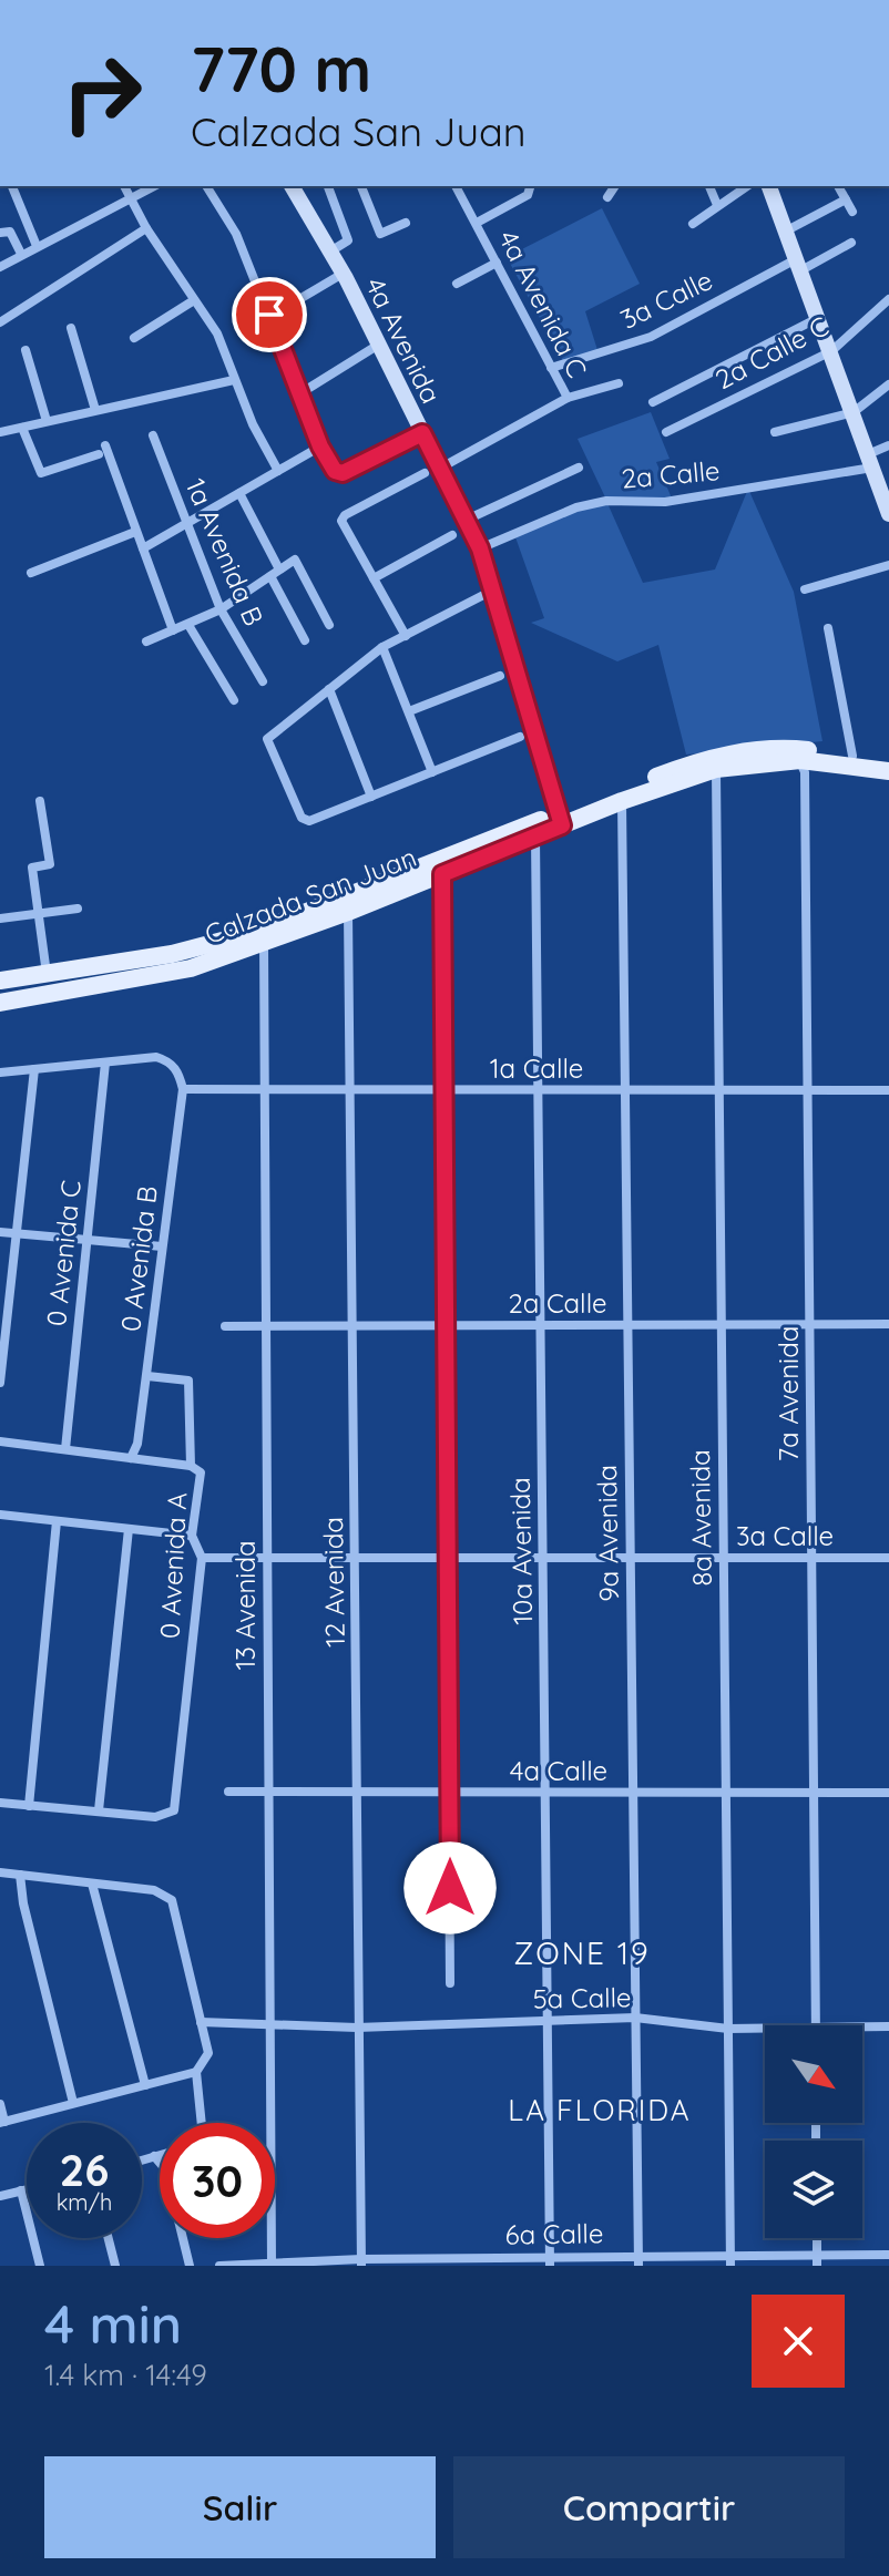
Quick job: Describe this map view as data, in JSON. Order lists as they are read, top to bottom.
{
  "streets": {
    "main road": ["Calzada San Juan"],
    "street": [
      "3a Calle",
      "4a Avenida C",
      "4a Avenida",
      "2a Calle C",
      "2a Calle",
      "1a Avenida B",
      "1a Calle",
      "0 Avenida C",
      "0 Avenida B",
      "7a Avenida",
      "8a Avenida",
      "9a Avenida",
      "10a Avenida",
      "0 Avenida A",
      "12 Avenida",
      "13 Avenida",
      "4a Calle",
      "5a Calle",
      "6a Calle"
    ]
  },
  "crossings": [
    ["3a Calle", "4a Avenida C"],
    ["3a Calle", "7a Avenida"],
    ["3a Calle", "8a Avenida"],
    ["3a Calle", "9a Avenida"],
    ["3a Calle", "10a Avenida"],
    ["3a Calle", "0 Avenida A"],
    ["3a Calle", "12 Avenida"],
    ["3a Calle", "13 Avenida"],
    ["4a Avenida", "2a Calle"],
    ["4a Avenida", "Calzada San Juan"],
    ["2a Calle", "7a Avenida"],
    ["2a Calle", "8a Avenida"],
    ["2a Calle", "9a Avenida"],
    ["2a Calle", "10a Avenida"],
    ["2a Calle", "12 Avenida"],
    ["2a Calle", "13 Avenida"],
    ["Calzada San Juan", "7a Avenida"],
    ["Calzada San Juan", "8a Avenida"],
    ["Calzada San Juan", "9a Avenida"],
    ["Calzada San Juan", "10a Avenida"],
    ["Calzada San Juan", "12 Avenida"],
    ["Calzada San Juan", "13 Avenida"],
    ["1a Calle", "0 Avenida B"],
    ["1a Calle", "7a Avenida"],
    ["1a Calle", "8a Avenida"],
    ["1a Calle", "9a Avenida"],
    ["1a Calle", "10a Avenida"],
    ["1a Calle", "12 Avenida"],
    ["1a Calle", "13 Avenida"],
    ["0 Avenida C", "0 Avenida B"],
    ["0 Avenida B", "0 Avenida A"],
    ["7a Avenida", "4a Calle"],
    ["8a Avenida", "4a Calle"],
    ["8a Avenida", "5a Calle"],
    ["8a Avenida", "6a Calle"],
    ["9a Avenida", "4a Calle"],
    ["9a Avenida", "5a Calle"],
    ["9a Avenida", "6a Calle"],
    ["10a Avenida", "4a Calle"],
    ["10a Avenida", "5a Calle"],
    ["10a Avenida", "6a Calle"],
    ["12 Avenida", "4a Calle"],
    ["12 Avenida", "5a Calle"],
    ["12 Avenida", "6a Calle"],
    ["13 Avenida", "4a Calle"],
    ["13 Avenida", "5a Calle"],
    ["13 Avenida", "6a Calle"]
  ],
  "districts": ["ZONE 19", "LA FLORIDA"],
  "north": "bottom right",
  "page": {
    "turn": ["770 m", "Calzada San Juan"],
    "speed": "26 km/h",
    "limit": "30",
    "heading": ["4 min", "1.4 km · 14:49"],
    "buttons": ["Salir", "Compartir"]
  }
}
